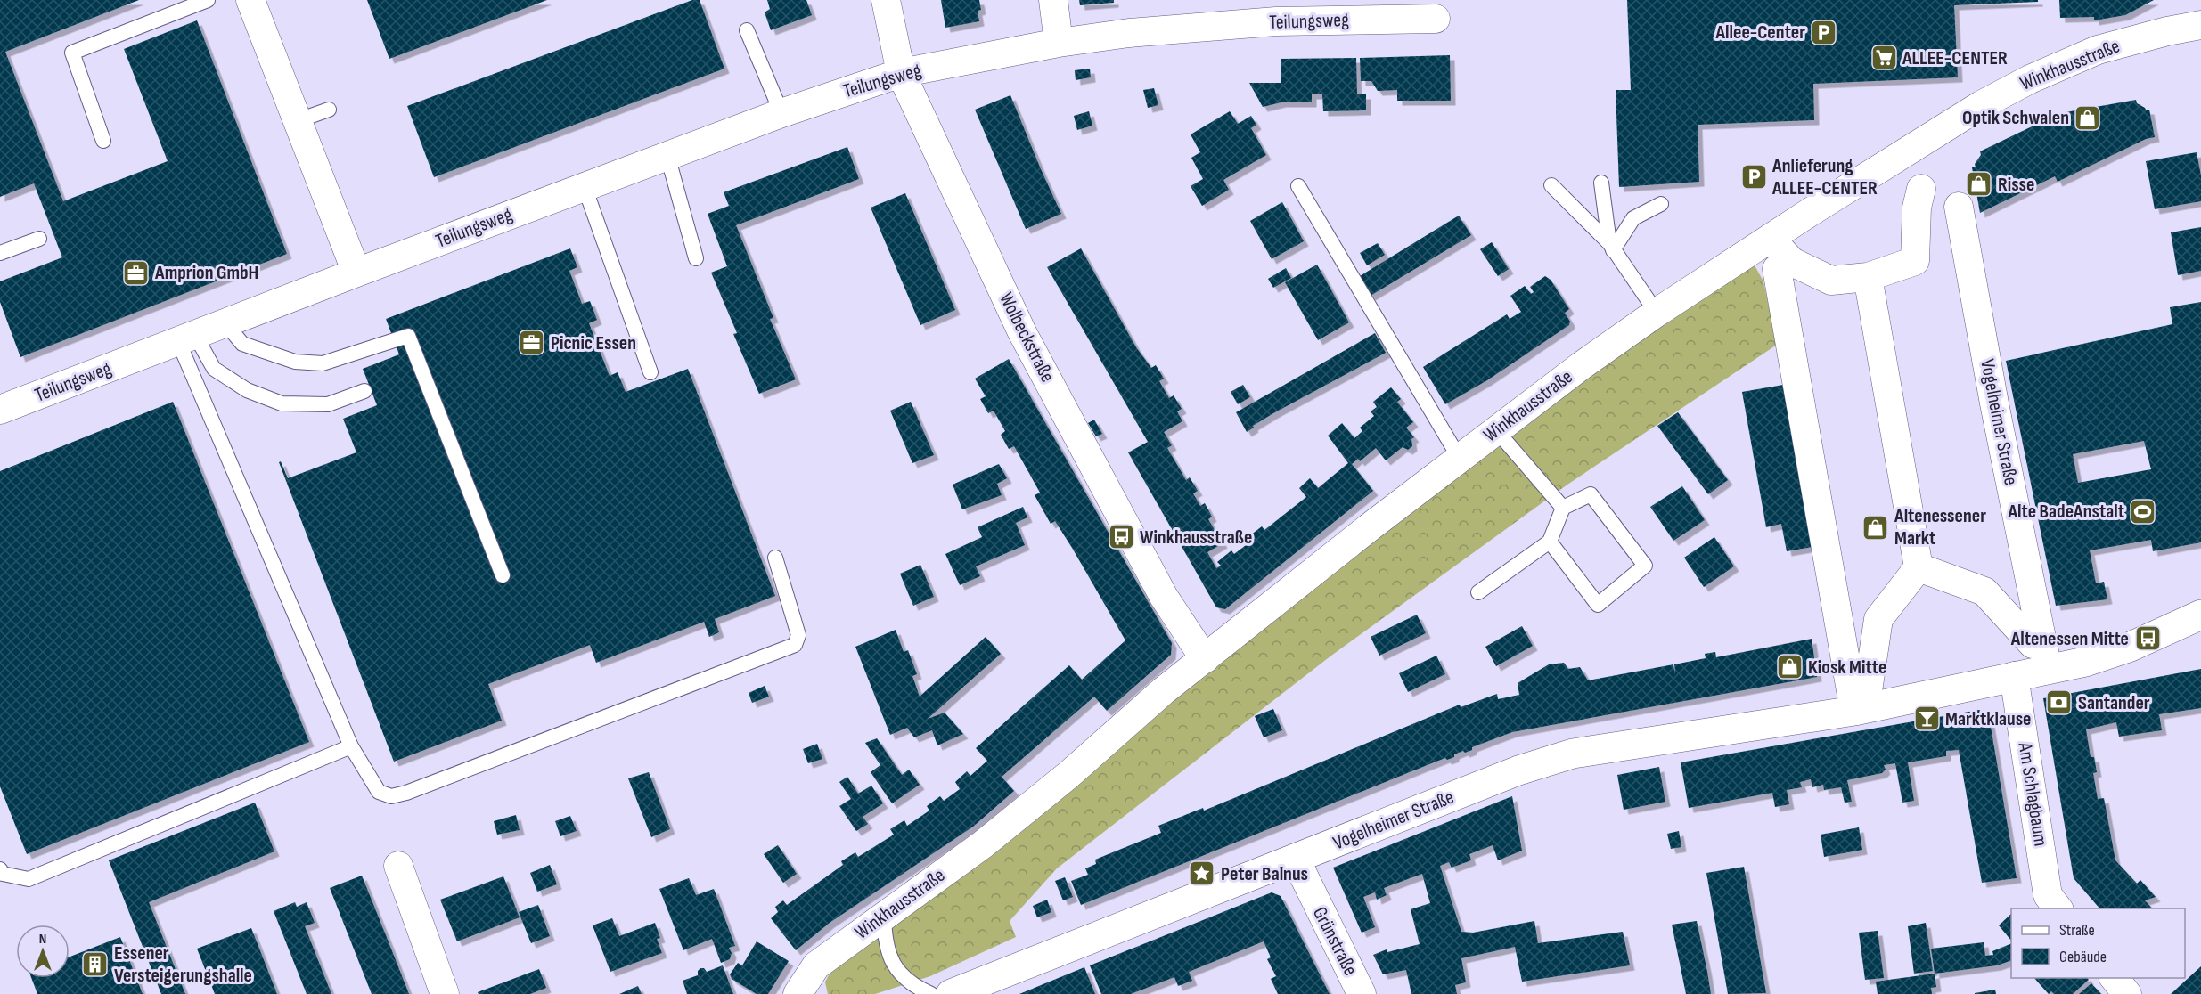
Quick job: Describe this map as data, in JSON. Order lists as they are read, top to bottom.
{
  "streets": {
    "main road": ["Vogelheimer Straße"],
    "street": [
      "Teilungsweg",
      "Winkhausstraße",
      "Wolbeckstraße",
      "Am Schlagbaum",
      "Grünstraße"
    ]
  },
  "crossings": [
    ["Teilungsweg", "Wolbeckstraße"],
    ["Winkhausstraße", "Wolbeckstraße"],
    ["Vogelheimer Straße", "Am Schlagbaum"],
    ["Vogelheimer Straße", "Grünstraße"]
  ],
  "places": {
    "parking": ["Allee-Center", "Anlieferung ALLEE-CENTER"],
    "supermarket": ["ALLEE-CENTER"],
    "shop": [
      "Optik Schwalen",
      "Risse",
      "Altenessener Markt",
      "Kiosk Mitte"
    ],
    "office": ["Amprion GmbH", "Picnic Essen"],
    "sports": ["Alte BadeAnstalt"],
    "bus stop": ["Winkhausstraße", "Altenessen Mitte"],
    "bank": ["Santander"],
    "bar": ["Marktklause"],
    "place": ["Peter Balnus"],
    "building": ["Essener Versteigerungshalle"]
  },
  "legend": ["Straße", "Gebäude"],
  "north": "top"
}
